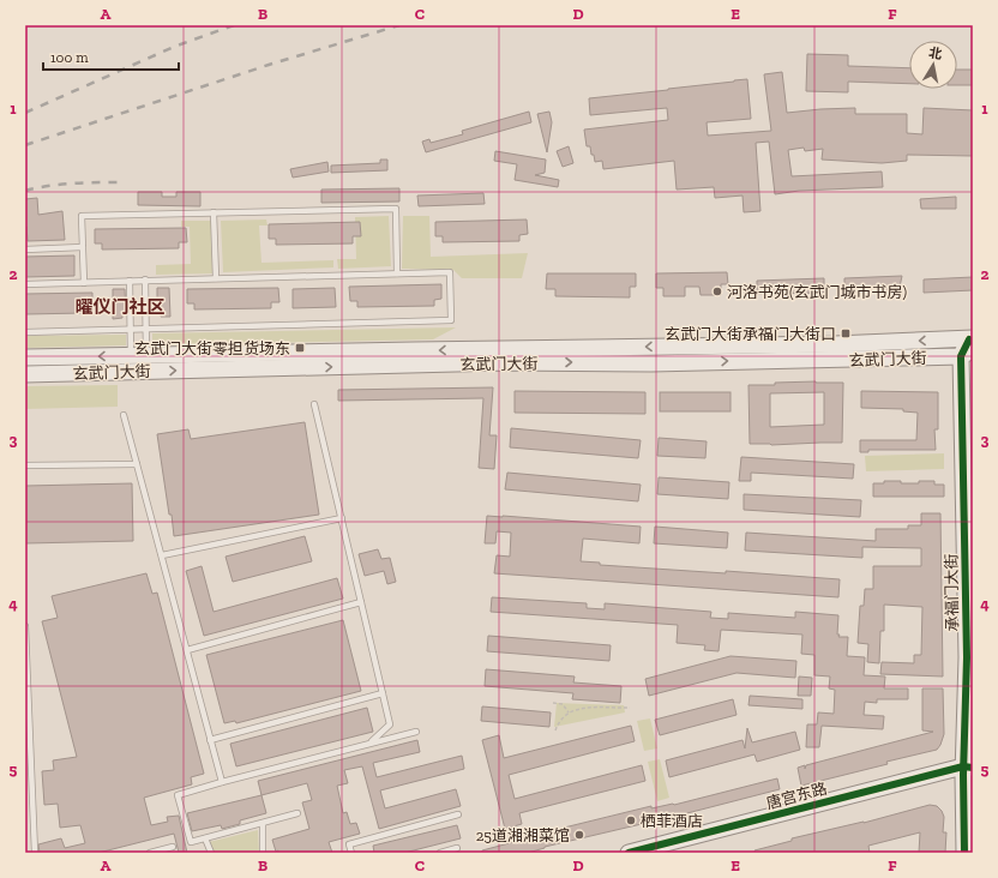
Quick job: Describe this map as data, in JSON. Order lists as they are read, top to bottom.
{
  "streets": {
    "street": ["玄武门大街", "承福门大街", "唐宫东路"]
  },
  "crossings": [
    ["玄武门大街", "承福门大街"],
    ["承福门大街", "唐宫东路"]
  ],
  "districts": ["曜仪门社区"],
  "places": {
    "other": ["河洛书苑(玄武门城市书房)", "栖菲酒店", "25道湘湘菜馆"],
    "transit": ["玄武门大街承福门大街口", "玄武门大街零担货场东"]
  },
  "scale_bar": "100 m",
  "north": "top",
  "grid": {
    "columns": [
      "A",
      "B",
      "C",
      "D",
      "E",
      "F"
    ],
    "rows": [
      "1",
      "2",
      "3",
      "4",
      "5"
    ]
  }
}
